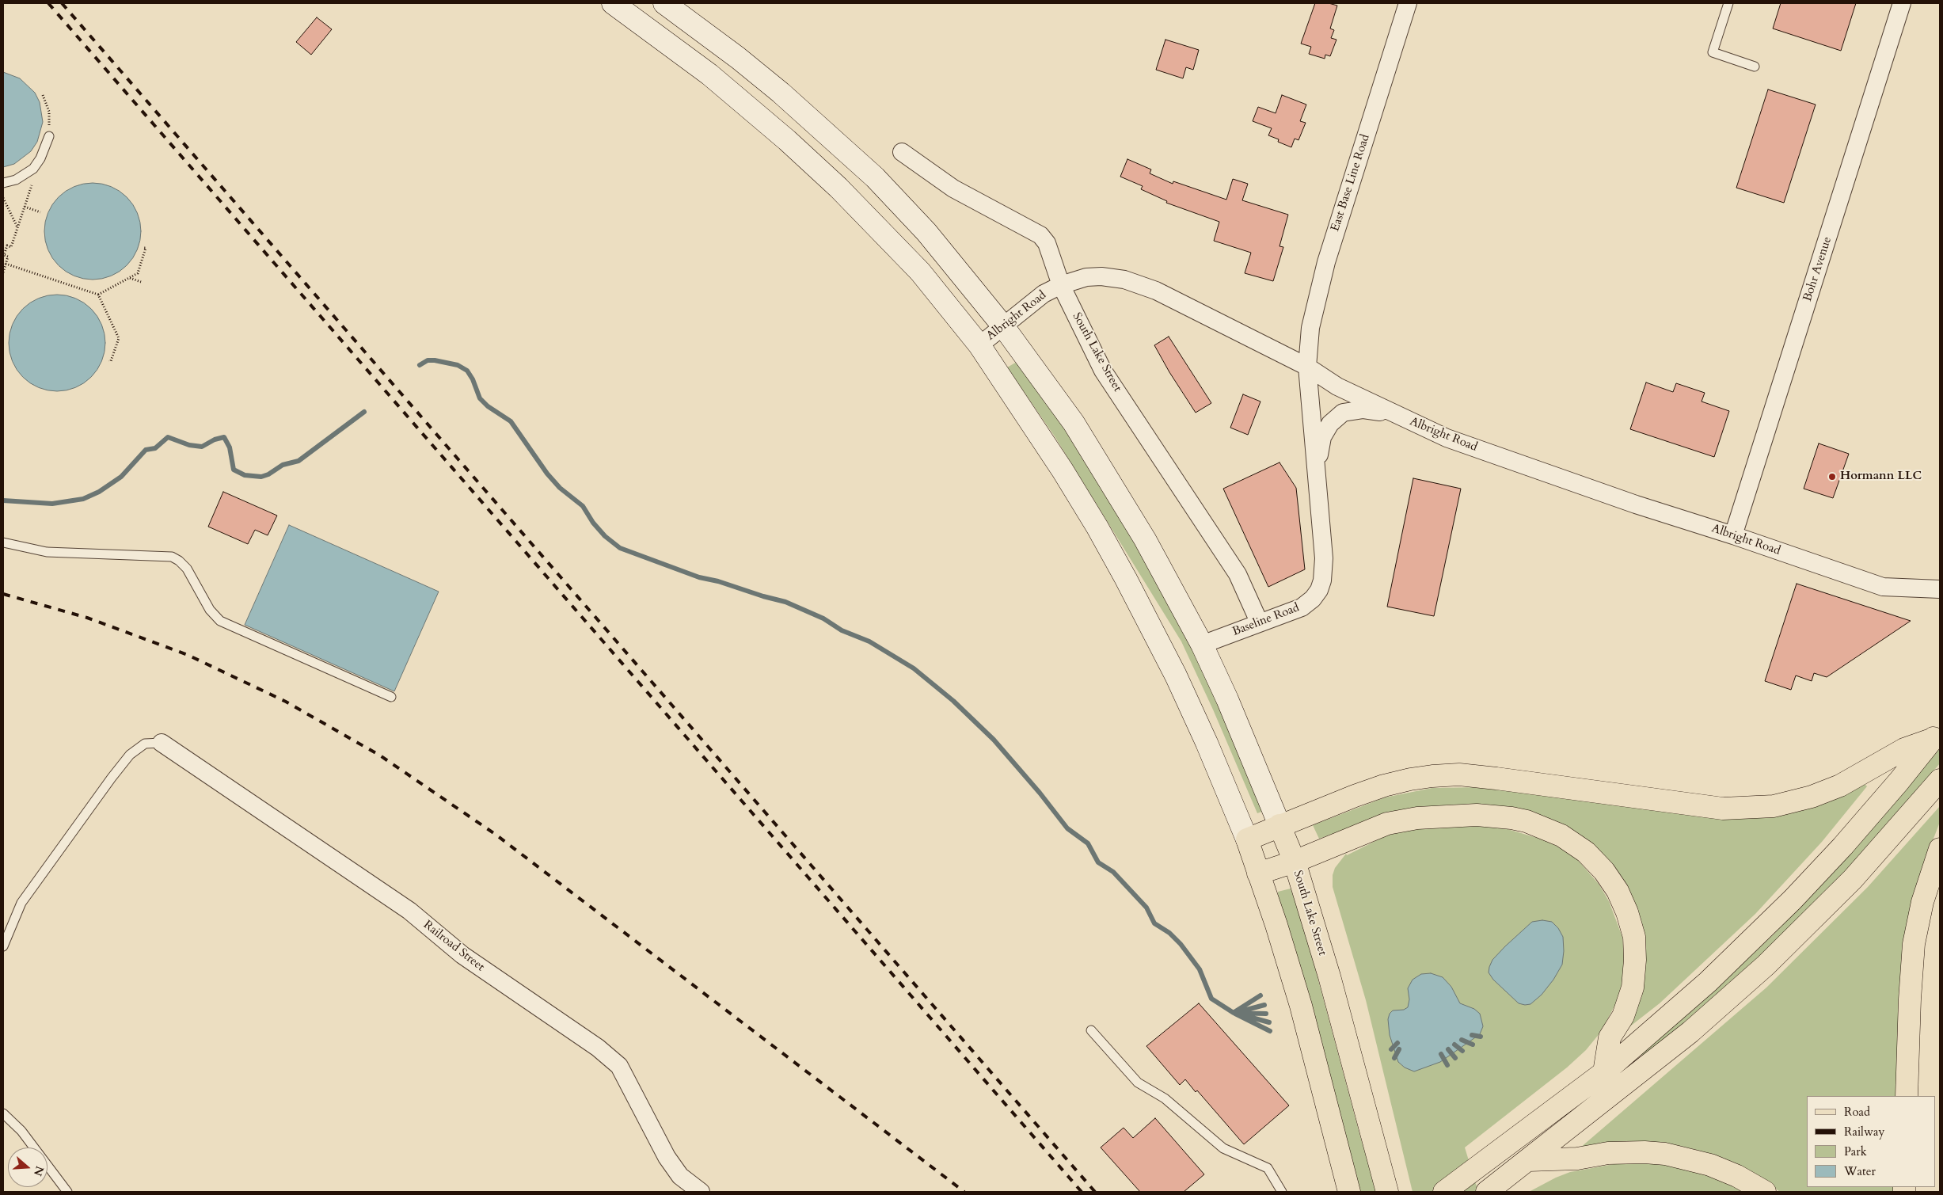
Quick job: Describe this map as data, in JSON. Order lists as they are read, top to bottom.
{
  "streets": {
    "main road": ["South Lake Street"],
    "street": [
      "East Base Line Road",
      "Bohr Avenue",
      "Albright Road",
      "Baseline Road",
      "Railroad Street"
    ]
  },
  "crossings": [
    ["East Base Line Road", "Albright Road"],
    ["East Base Line Road", "Baseline Road"],
    ["Bohr Avenue", "Albright Road"],
    ["Albright Road", "South Lake Street"],
    ["Albright Road", "Baseline Road"],
    ["South Lake Street", "Baseline Road"]
  ],
  "places": ["Hormann LLC"],
  "legend": [
    "Road",
    "Railway",
    "Park",
    "Water"
  ],
  "north": "right"
}
